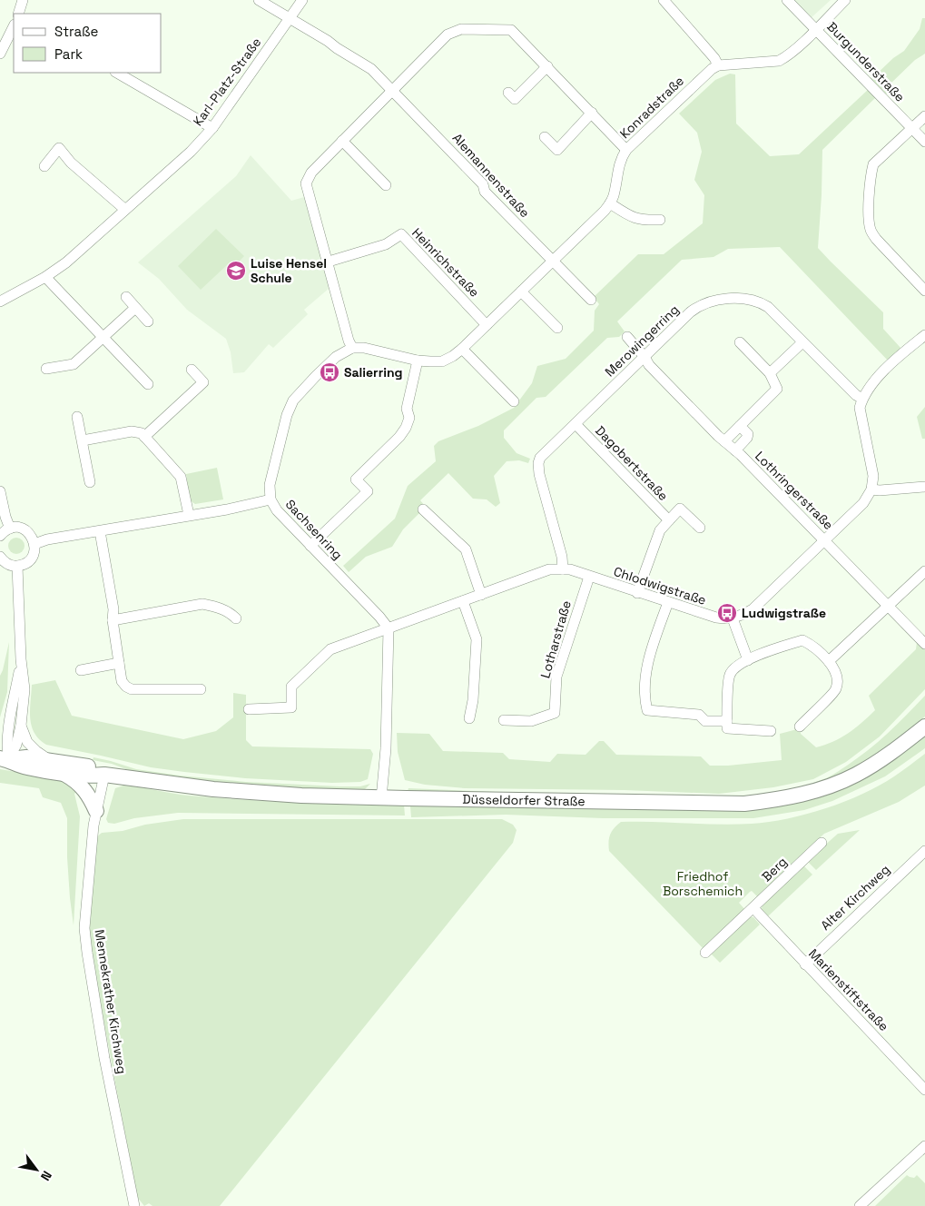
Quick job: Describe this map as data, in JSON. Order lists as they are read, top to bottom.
{
  "streets": {
    "main road": ["Düsseldorfer Straße"],
    "street": [
      "Burgunderstraße",
      "Karl-Platz-Straße",
      "Konradstraße",
      "Alemannenstraße",
      "Heinrichstraße",
      "Merowingerring",
      "Dagobertstraße",
      "Lothringerstraße",
      "Sachsenring",
      "Chlodwigstraße",
      "Lotharstraße",
      "Berg",
      "Alter Kirchweg",
      "Marienstiftstraße",
      "Mennekrather Kirchweg"
    ]
  },
  "crossings": [
    ["Karl-Platz-Straße", "Alemannenstraße"],
    ["Konradstraße", "Alemannenstraße"],
    ["Konradstraße", "Heinrichstraße"],
    ["Merowingerring", "Dagobertstraße"],
    ["Merowingerring", "Lothringerstraße"],
    ["Merowingerring", "Chlodwigstraße"],
    ["Sachsenring", "Chlodwigstraße"],
    ["Chlodwigstraße", "Lotharstraße"],
    ["Düsseldorfer Straße", "Mennekrather Kirchweg"],
    ["Berg", "Marienstiftstraße"],
    ["Alter Kirchweg", "Marienstiftstraße"]
  ],
  "parks": ["Friedhof Borschemich"],
  "places": {
    "school or university": ["Luise Hensel Schule"],
    "bus stop": ["Salierring", "Ludwigstraße"]
  },
  "legend": ["Straße", "Park"],
  "north": "bottom right"
}
